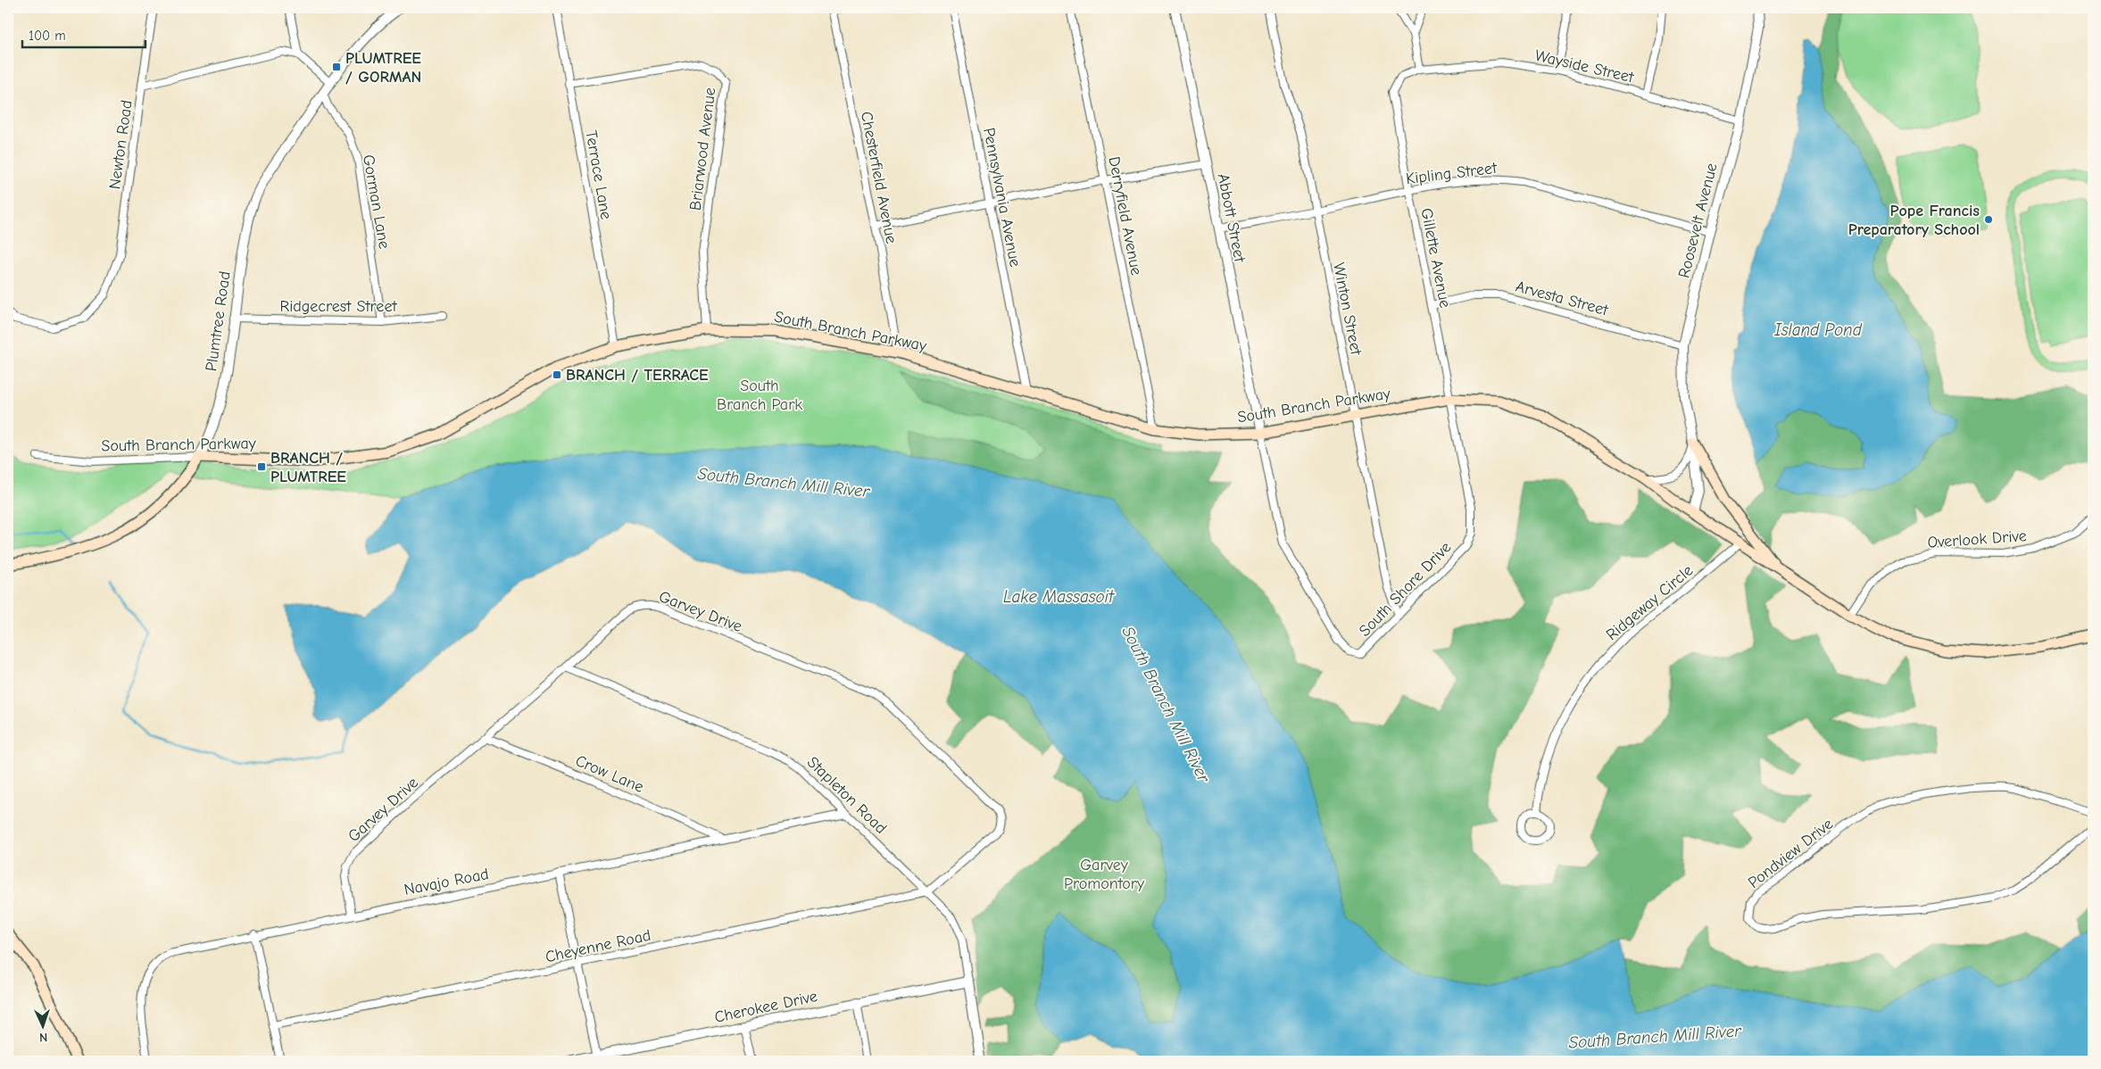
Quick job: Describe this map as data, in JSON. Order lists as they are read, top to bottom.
{
  "streets": {
    "main road": ["Roosevelt Avenue", "Plumtree Road", "South Branch Parkway"],
    "street": [
      "Wayside Street",
      "Newton Road",
      "Briarwood Avenue",
      "Kipling Street",
      "Terrace Lane",
      "Chesterfield Avenue",
      "Pennsylvania Avenue",
      "Gorman Lane",
      "Derryfield Avenue",
      "Abbott Street",
      "Gillette Avenue",
      "Arvesta Street",
      "Ridgecrest Street",
      "Winton Street",
      "Overlook Drive",
      "South Shore Drive",
      "Ridgeway Circle",
      "Garvey Drive",
      "Crow Lane",
      "Stapleton Road",
      "Pondview Drive",
      "Navajo Road",
      "Cheyenne Road",
      "Cherokee Drive"
    ]
  },
  "crossings": [
    ["Wayside Street", "Roosevelt Avenue"],
    ["Wayside Street", "Gillette Avenue"],
    ["Briarwood Avenue", "Terrace Lane"],
    ["Briarwood Avenue", "South Branch Parkway"],
    ["Kipling Street", "Abbott Street"],
    ["Kipling Street", "Roosevelt Avenue"],
    ["Kipling Street", "Gillette Avenue"],
    ["Kipling Street", "Winton Street"],
    ["Terrace Lane", "South Branch Parkway"],
    ["Chesterfield Avenue", "South Branch Parkway"],
    ["Pennsylvania Avenue", "South Branch Parkway"],
    ["Gorman Lane", "Ridgecrest Street"],
    ["Gorman Lane", "Plumtree Road"],
    ["Derryfield Avenue", "South Branch Parkway"],
    ["Abbott Street", "South Branch Parkway"],
    ["Abbott Street", "South Shore Drive"],
    ["Roosevelt Avenue", "Arvesta Street"],
    ["Roosevelt Avenue", "South Branch Parkway"],
    ["Roosevelt Avenue", "Overlook Drive"],
    ["Roosevelt Avenue", "Ridgeway Circle"],
    ["Gillette Avenue", "Arvesta Street"],
    ["Gillette Avenue", "South Branch Parkway"],
    ["Gillette Avenue", "South Shore Drive"],
    ["Ridgecrest Street", "Plumtree Road"],
    ["Winton Street", "South Branch Parkway"],
    ["Winton Street", "South Shore Drive"],
    ["Plumtree Road", "South Branch Parkway"],
    ["South Branch Parkway", "South Shore Drive"],
    ["Garvey Drive", "Crow Lane"],
    ["Garvey Drive", "Stapleton Road"],
    ["Garvey Drive", "Navajo Road"],
    ["Garvey Drive", "Cheyenne Road"],
    ["Crow Lane", "Navajo Road"],
    ["Stapleton Road", "Navajo Road"],
    ["Stapleton Road", "Cheyenne Road"],
    ["Stapleton Road", "Cherokee Drive"]
  ],
  "water": ["Island Pond", "South Branch Mill River", "Lake Massasoit"],
  "parks": ["South Branch Park", "Garvey Promontory"],
  "places": {
    "transit": ["PLUMTREE / GORMAN", "BRANCH / TERRACE", "BRANCH / PLUMTREE"],
    "other": ["Pope Francis Preparatory School"]
  },
  "scale_bar": "100 m",
  "north": "bottom"
}
